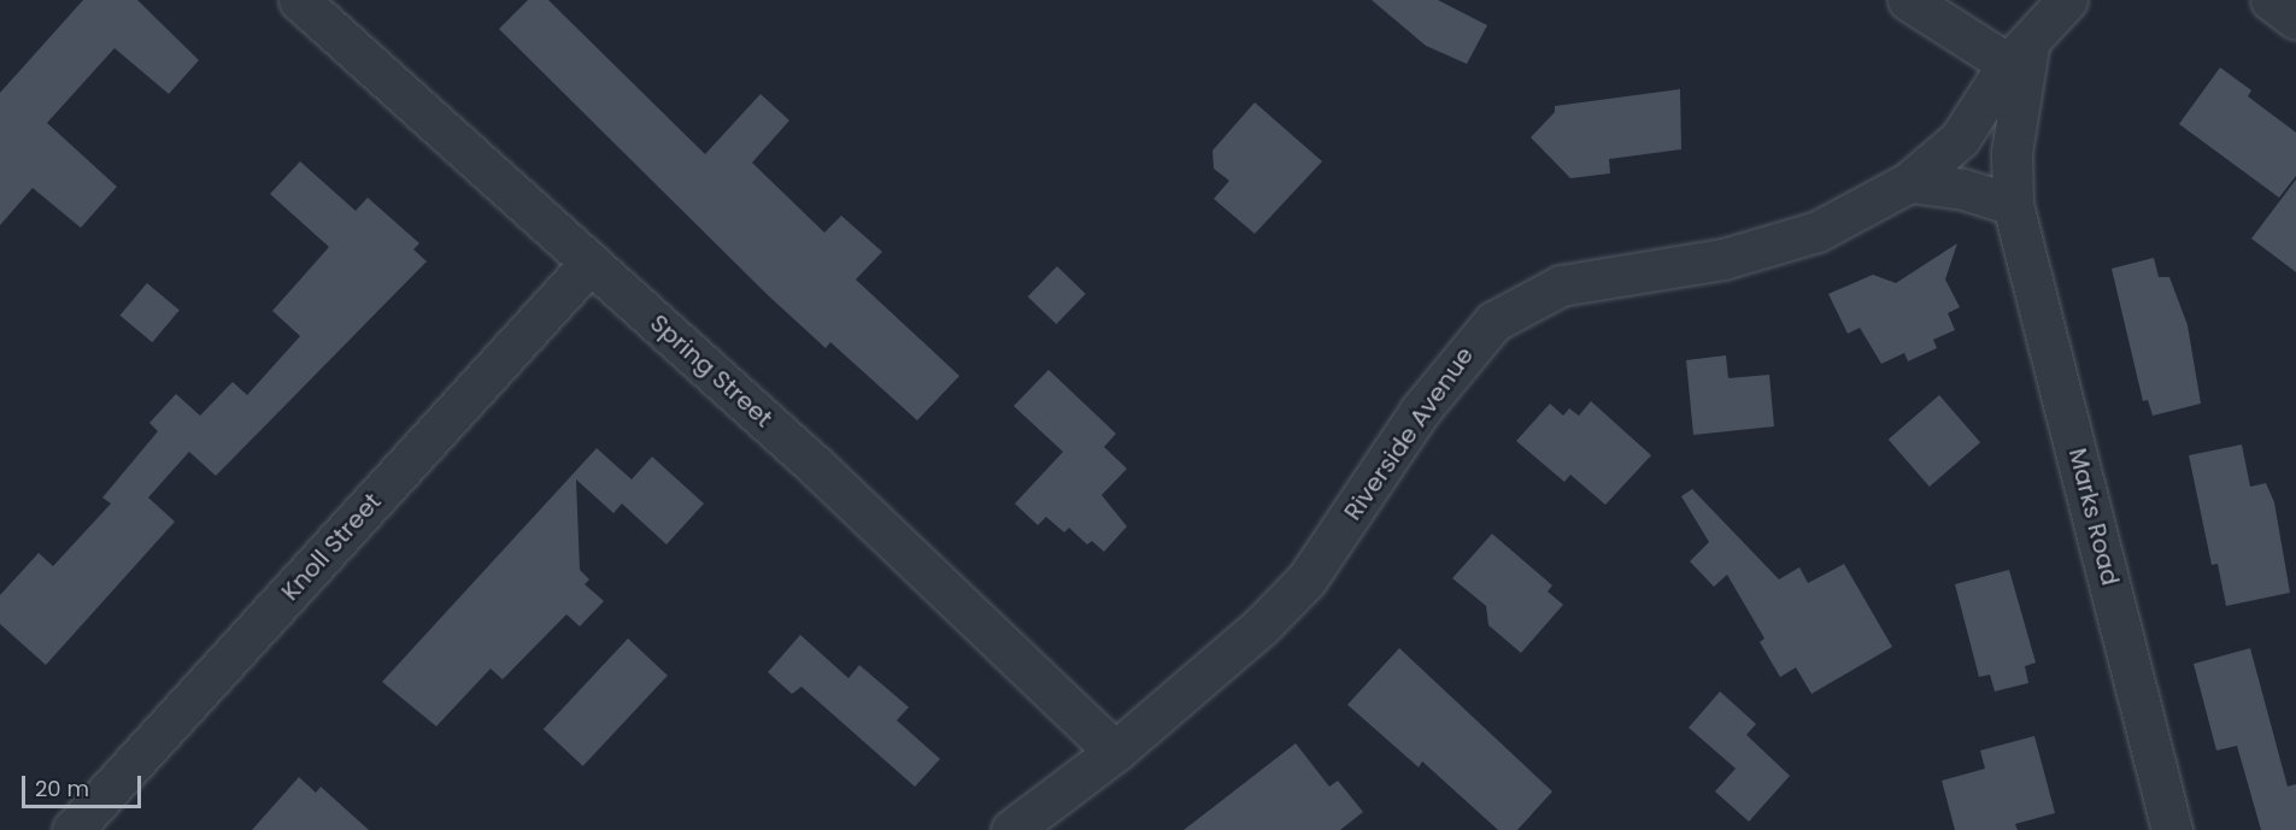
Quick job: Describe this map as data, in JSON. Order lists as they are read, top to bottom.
{
  "streets": {
    "street": [
      "Spring Street",
      "Riverside Avenue",
      "Marks Road",
      "Knoll Street"
    ]
  },
  "crossings": [
    ["Spring Street", "Riverside Avenue"],
    ["Spring Street", "Knoll Street"],
    ["Riverside Avenue", "Marks Road"]
  ],
  "scale_bar": "20 m"
}
